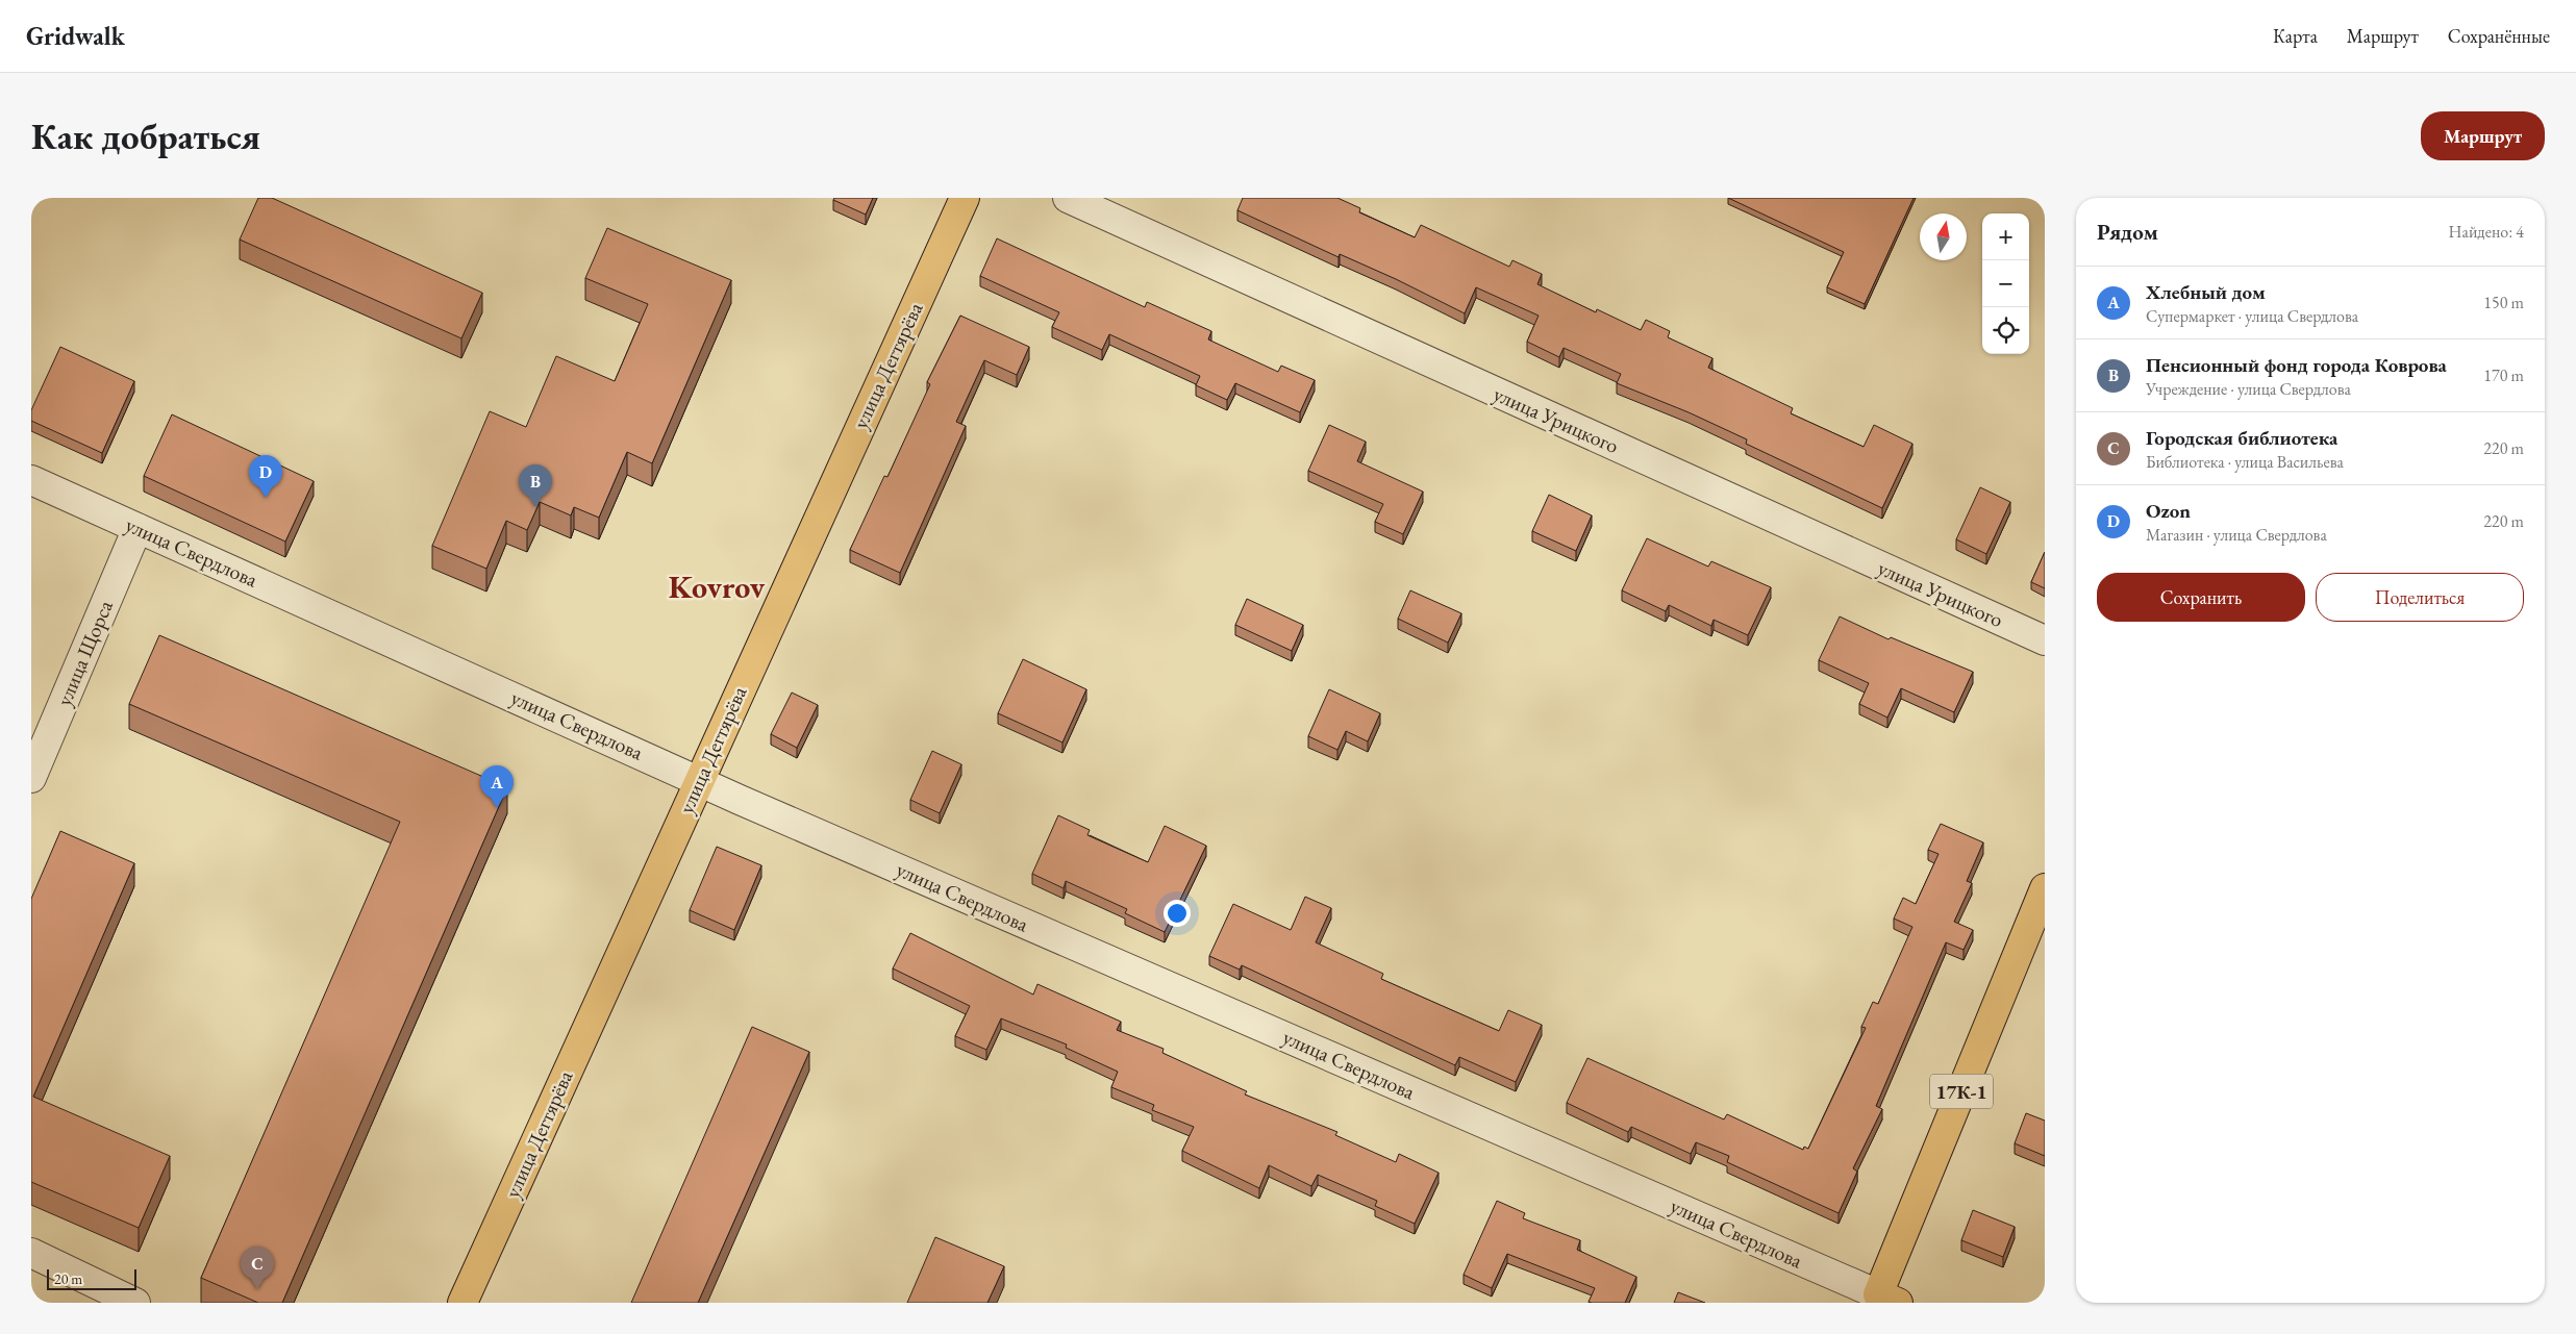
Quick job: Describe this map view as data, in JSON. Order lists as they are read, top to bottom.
{
  "streets": {
    "main road": ["улица Дегтярёва", "17К-1"],
    "street": ["улица Урицкого", "улица Свердлова", "улица Щорса"]
  },
  "crossings": [
    ["улица Дегтярёва", "улица Свердлова"],
    ["улица Свердлова", "улица Щорса"],
    ["улица Свердлова", "17К-1"]
  ],
  "districts": ["Kovrov"],
  "scale_bar": "20 m",
  "north": "top",
  "page": {
    "header": "Gridwalk",
    "nav": ["Карта", "Маршрут", "Сохранённые"],
    "buttons": [
      "Маршрут",
      ["Сохранить", "Поделиться"]
    ],
    "title": "Как добраться",
    "heading": ["Рядом", "Найдено: 4"],
    "map_buttons": ["+", "−"],
    "list": [
      {
        "mark": "A",
        "name": "Хлебный дом",
        "note": "Супермаркет · улица Свердлова",
        "value": "150 m"
      },
      {
        "mark": "B",
        "name": "Пенсионный фонд города Коврова",
        "note": "Учреждение · улица Свердлова",
        "value": "170 m"
      },
      {
        "mark": "C",
        "name": "Городская библиотека",
        "note": "Библиотека · улица Васильева",
        "value": "220 m"
      },
      {
        "mark": "D",
        "name": "Ozon",
        "note": "Магазин · улица Свердлова",
        "value": "220 m"
      }
    ],
    "pins": [
      "D",
      "B",
      "A",
      "C"
    ],
    "scale": "20 m"
  }
}
